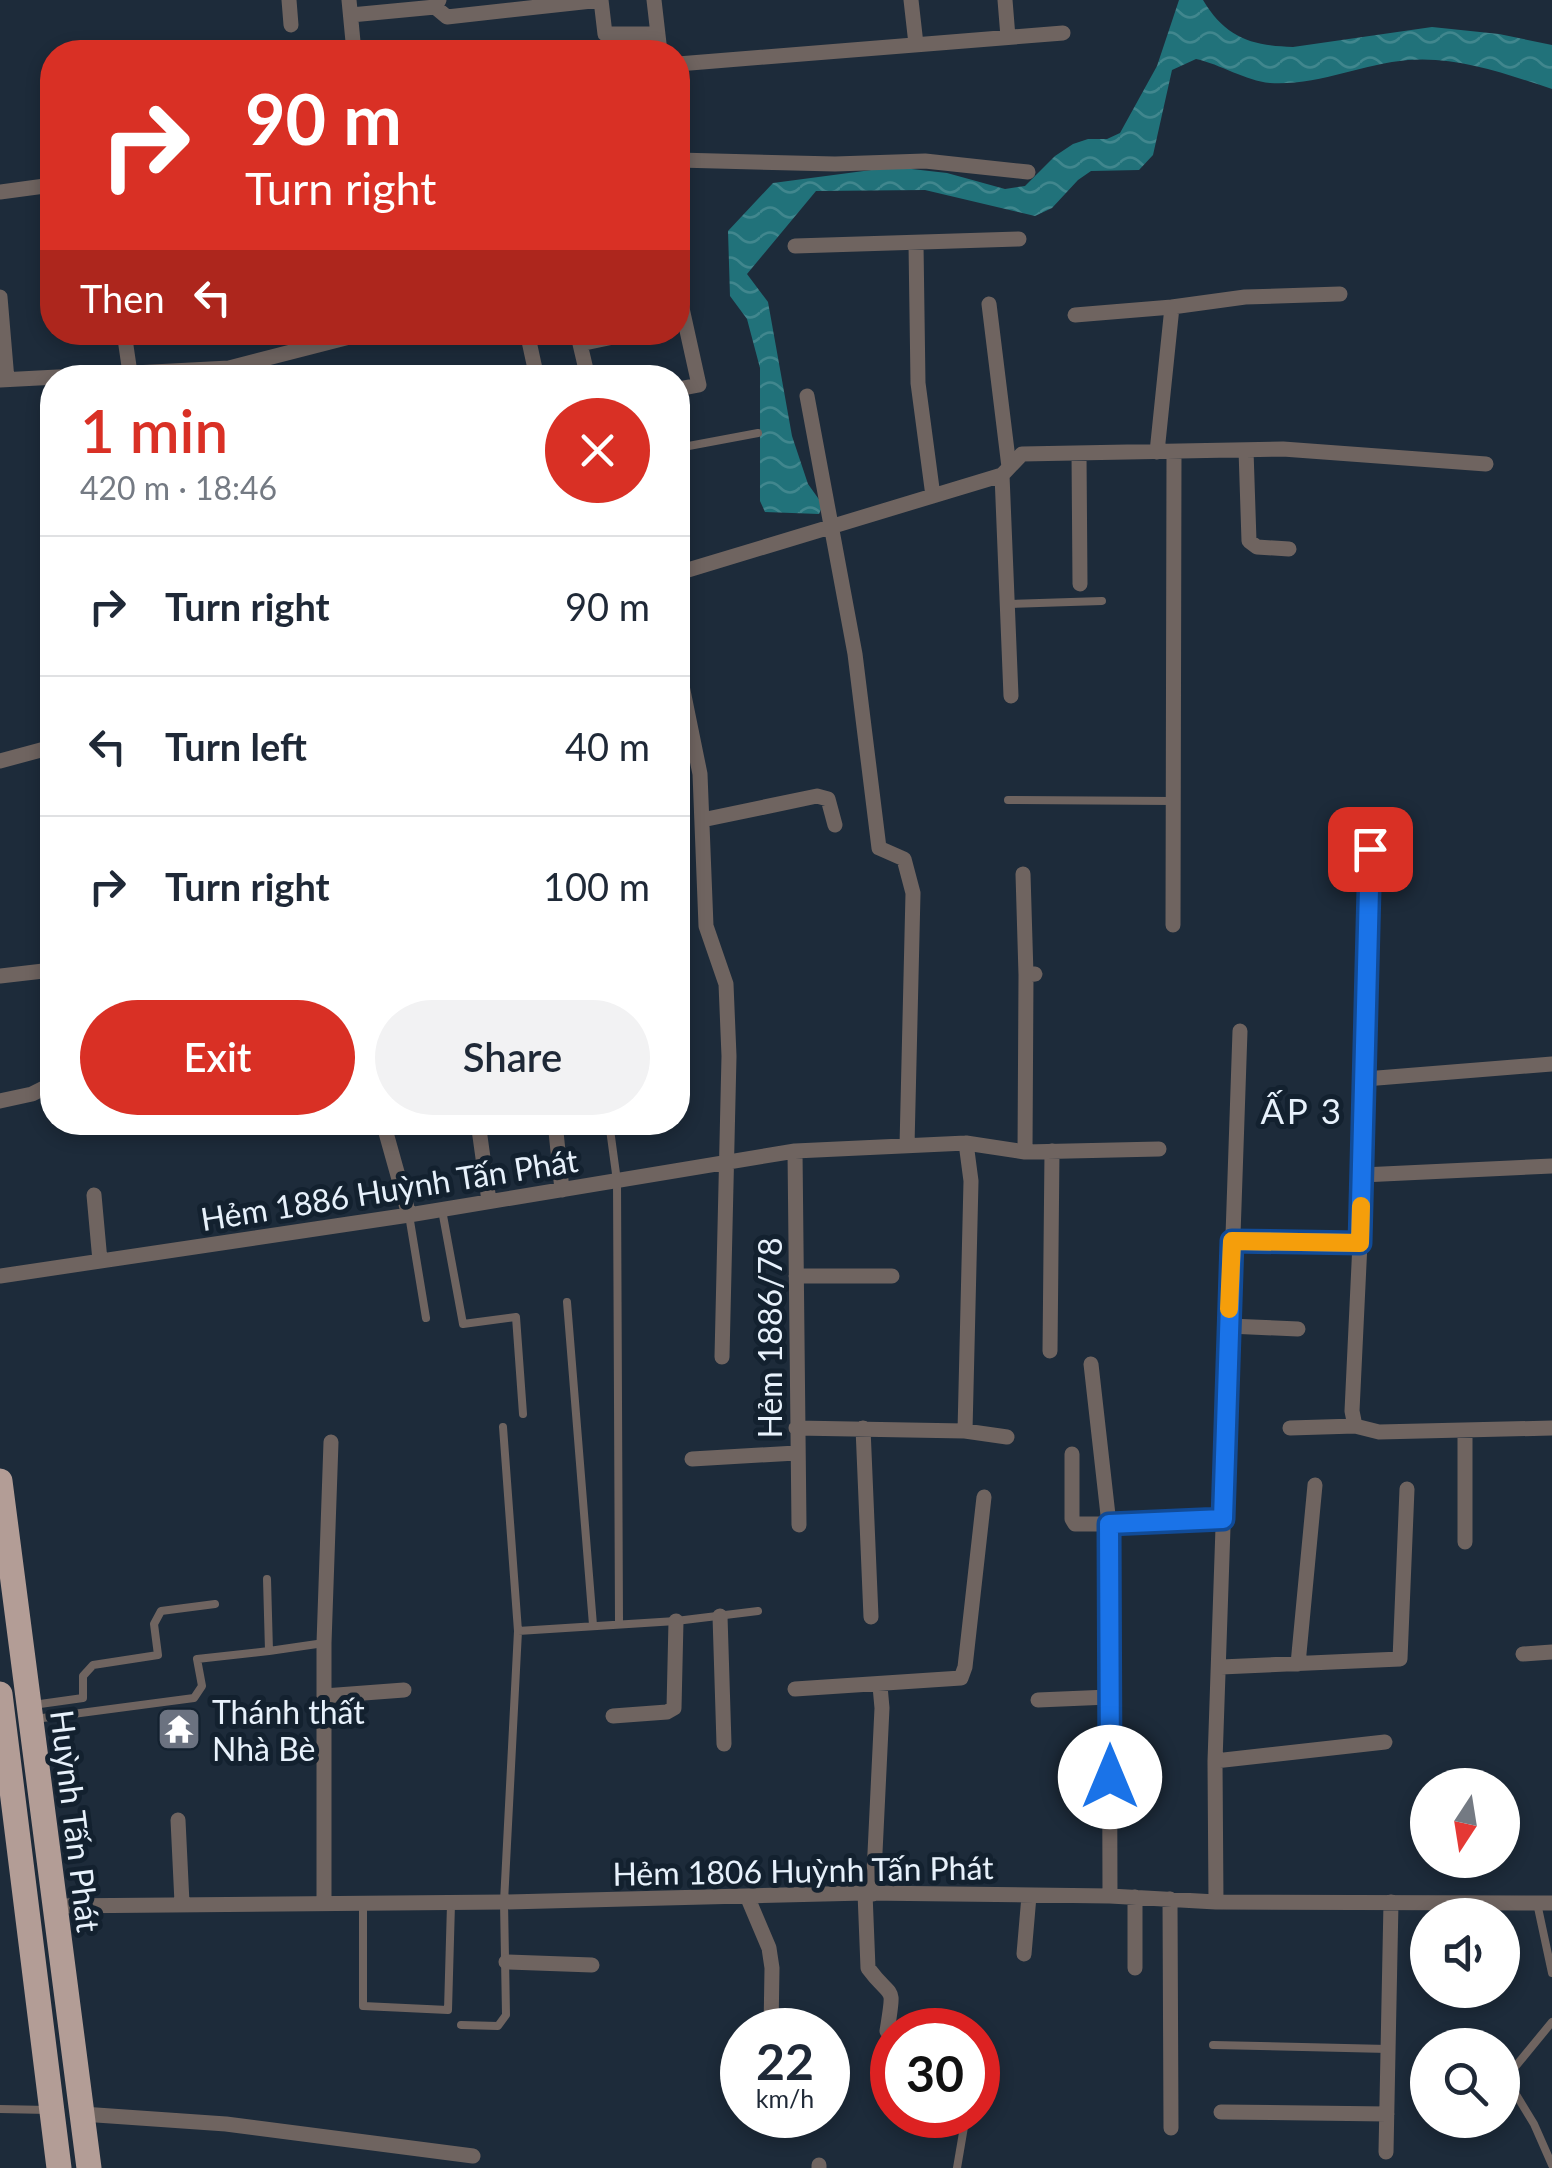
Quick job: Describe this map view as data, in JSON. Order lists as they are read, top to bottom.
{
  "streets": {
    "main road": ["Huỳnh Tấn Phát"],
    "street": ["Hẻm 1886 Huỳnh Tấn Phát", "Hẻm 1886/78", "Hẻm 1806 Huỳnh Tấn Phát"]
  },
  "crossings": [
    ["Hẻm 1886 Huỳnh Tấn Phát", "Hẻm 1886/78"],
    ["Huỳnh Tấn Phát", "Hẻm 1806 Huỳnh Tấn Phát"]
  ],
  "districts": ["ẤP 3"],
  "places": {
    "temple": ["Thánh thất Nhà Bè"]
  },
  "north": "bottom",
  "page": {
    "turn": ["90 m", "Turn right"],
    "then": "Then",
    "heading": ["1 min", "420 m · 18:46"],
    "list": [
      {
        "name": "Turn right",
        "value": "90 m"
      },
      {
        "name": "Turn left",
        "value": "40 m"
      },
      {
        "name": "Turn right",
        "value": "100 m"
      }
    ],
    "buttons": ["Exit", "Share"],
    "speed": "22 km/h",
    "limit": "30"
  }
}
